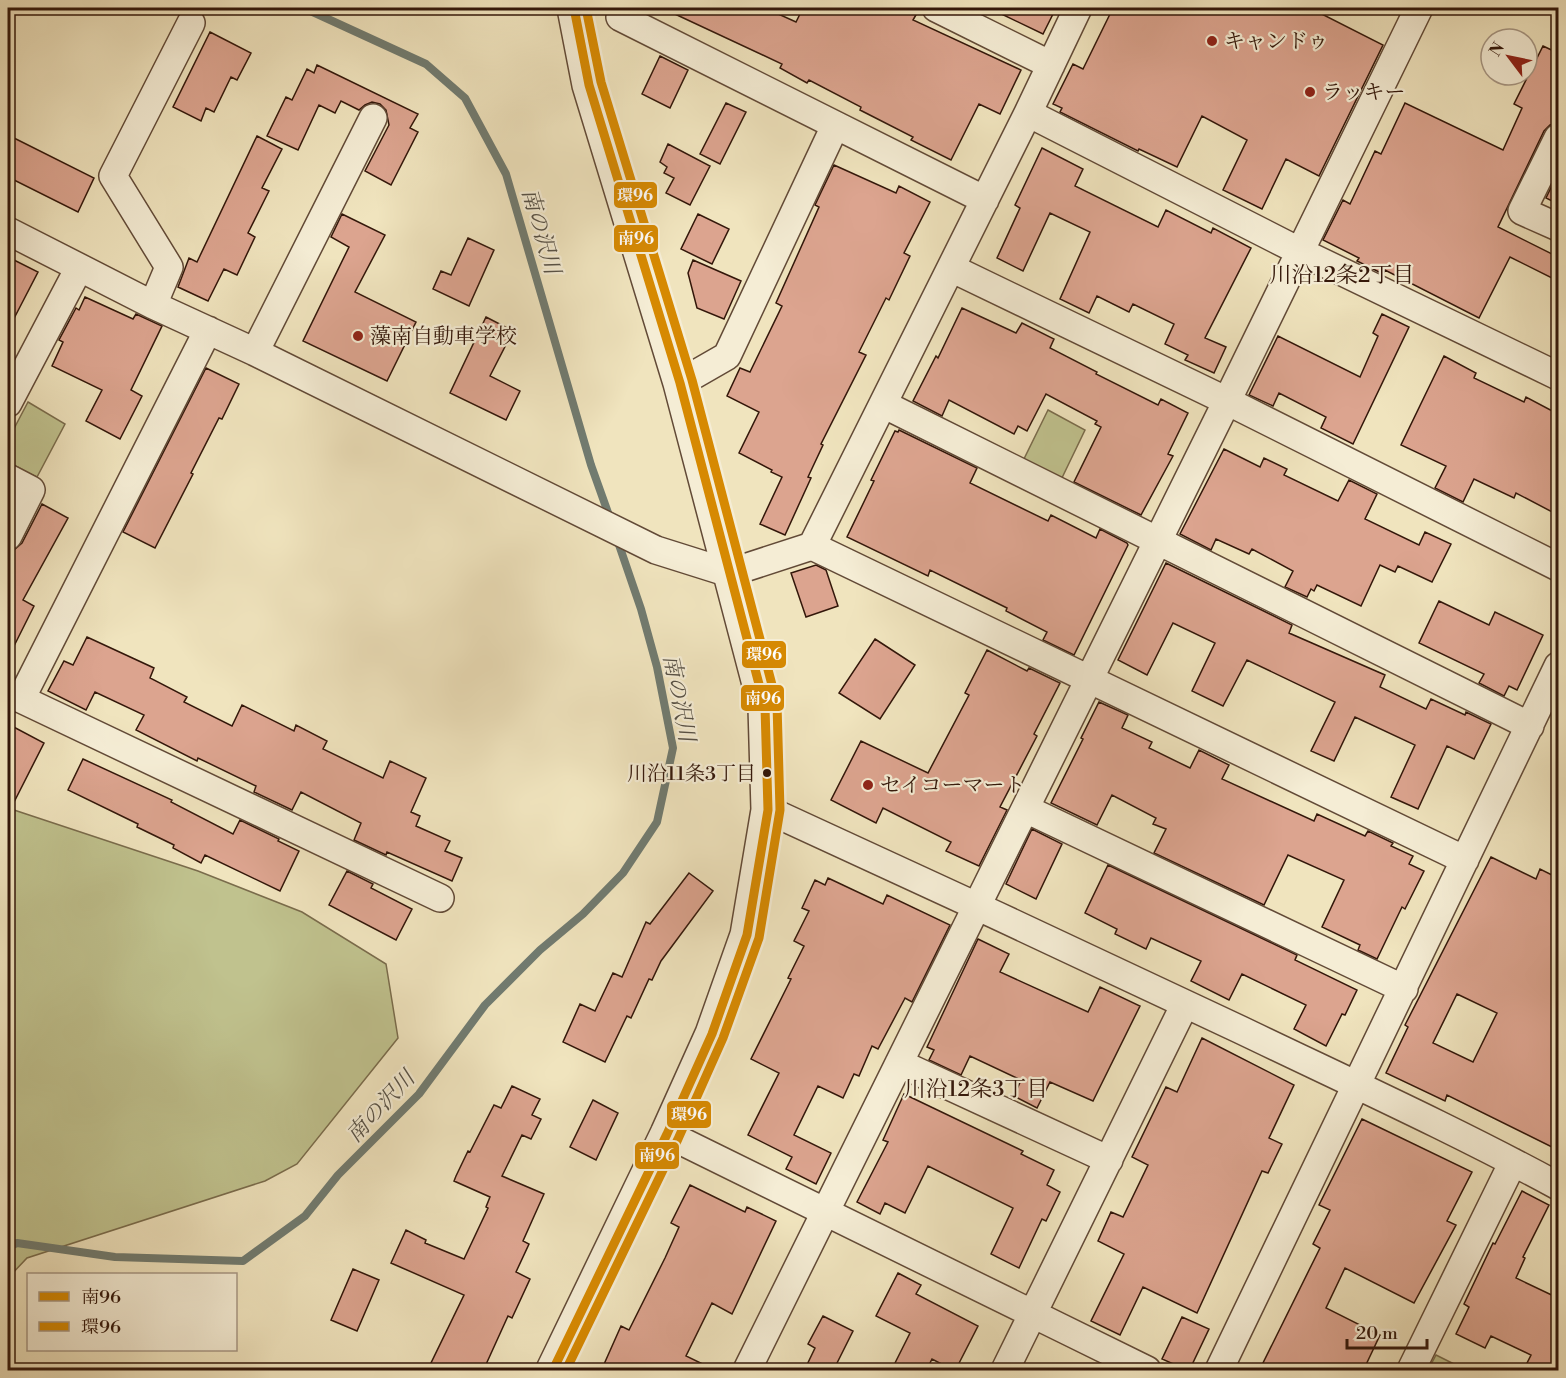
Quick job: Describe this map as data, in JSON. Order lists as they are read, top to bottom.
{
  "districts": ["川沿12条2丁目", "川沿12条3丁目"],
  "water": ["南の沢川"],
  "places": [
    "キャンドゥ",
    "ラッキー",
    "藻南自動車学校",
    "川沿11条3丁目",
    "セイコーマート"
  ],
  "lines": ["transit line 南96", "transit line 環96"],
  "legend": ["南96", "環96"],
  "scale_bar": "20 m",
  "north": "top left"
}
